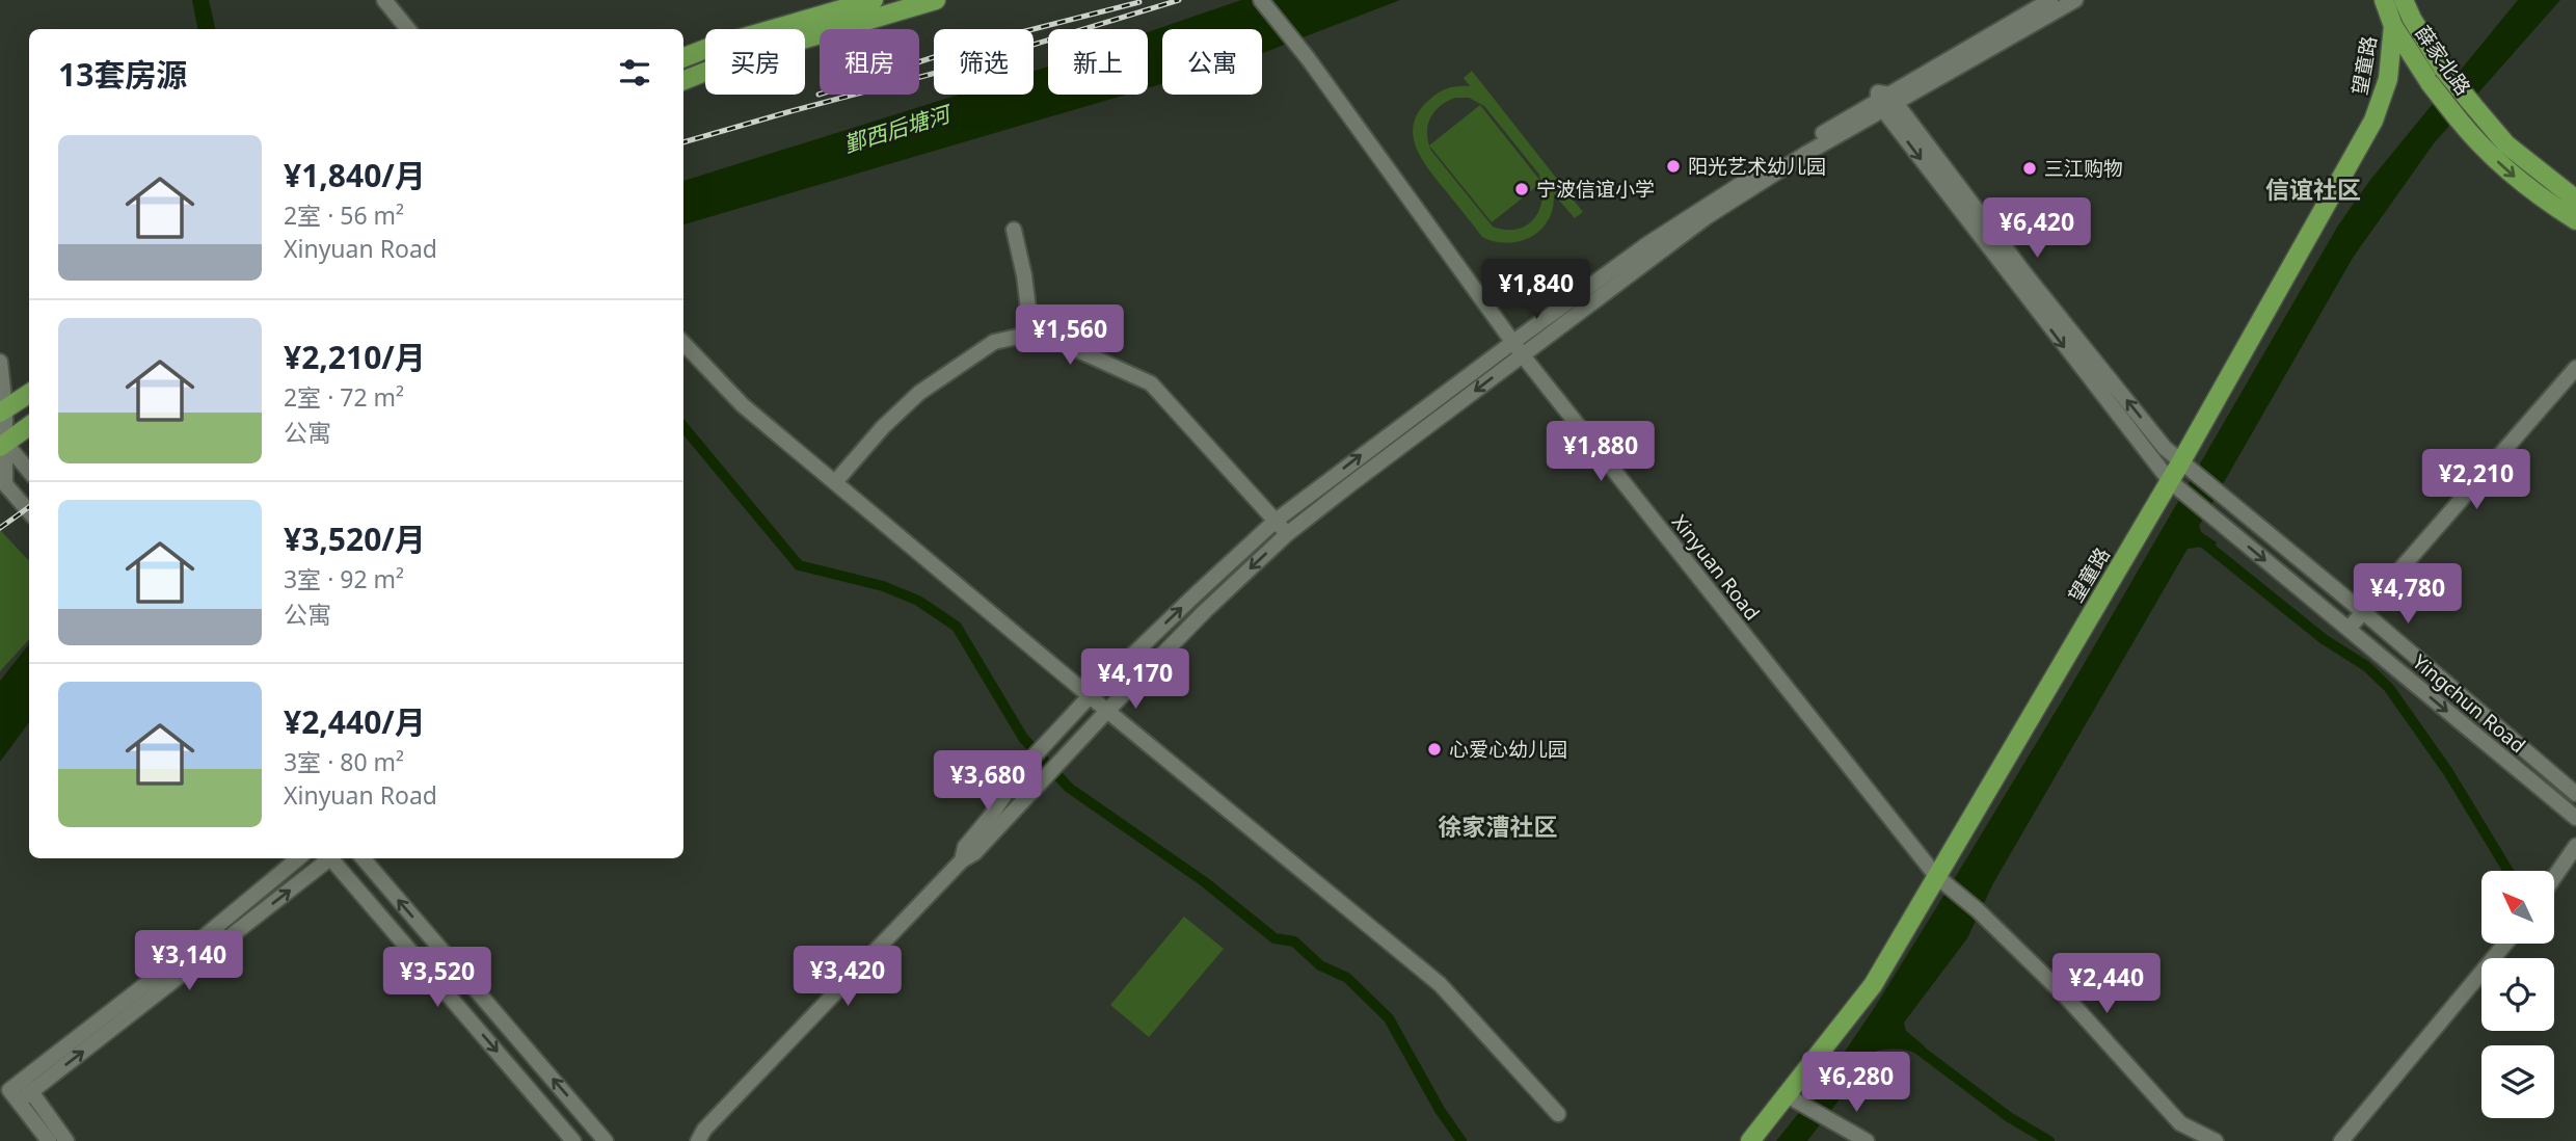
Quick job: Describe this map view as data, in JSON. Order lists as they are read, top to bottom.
{
  "streets": {
    "main road": ["薛家北路", "望童路"],
    "street": ["Xinyuan Road", "Yingchun Road"]
  },
  "crossings": [
    ["薛家北路", "望童路"],
    ["望童路", "Xinyuan Road"],
    ["望童路", "Yingchun Road"]
  ],
  "districts": ["信谊社区", "徐家漕社区"],
  "water": ["鄞西后塘河"],
  "places": [
    "阳光艺术幼儿园",
    "三江购物",
    "宁波信谊小学",
    "心爱心幼儿园"
  ],
  "north": "top left",
  "page": {
    "chip": [
      "买房",
      "租房",
      "筛选",
      "新上",
      "公寓"
    ],
    "heading": "13套房源",
    "list": [
      {
        "name": "¥1,840/月",
        "note": "2室 · 56 m² · Xinyuan Road"
      },
      {
        "name": "¥2,210/月",
        "note": "2室 · 72 m² · 公寓"
      },
      {
        "name": "¥3,520/月",
        "note": "3室 · 92 m² · 公寓"
      },
      {
        "name": "¥2,440/月",
        "note": "3室 · 80 m² · Xinyuan Road"
      }
    ],
    "price": [
      "¥6,420",
      "¥1,840",
      "¥1,560",
      "¥1,880",
      "¥2,210",
      "¥4,780",
      "¥4,170",
      "¥3,680",
      "¥3,140",
      "¥3,420",
      "¥3,520",
      "¥2,440",
      "¥6,280"
    ]
  }
}
